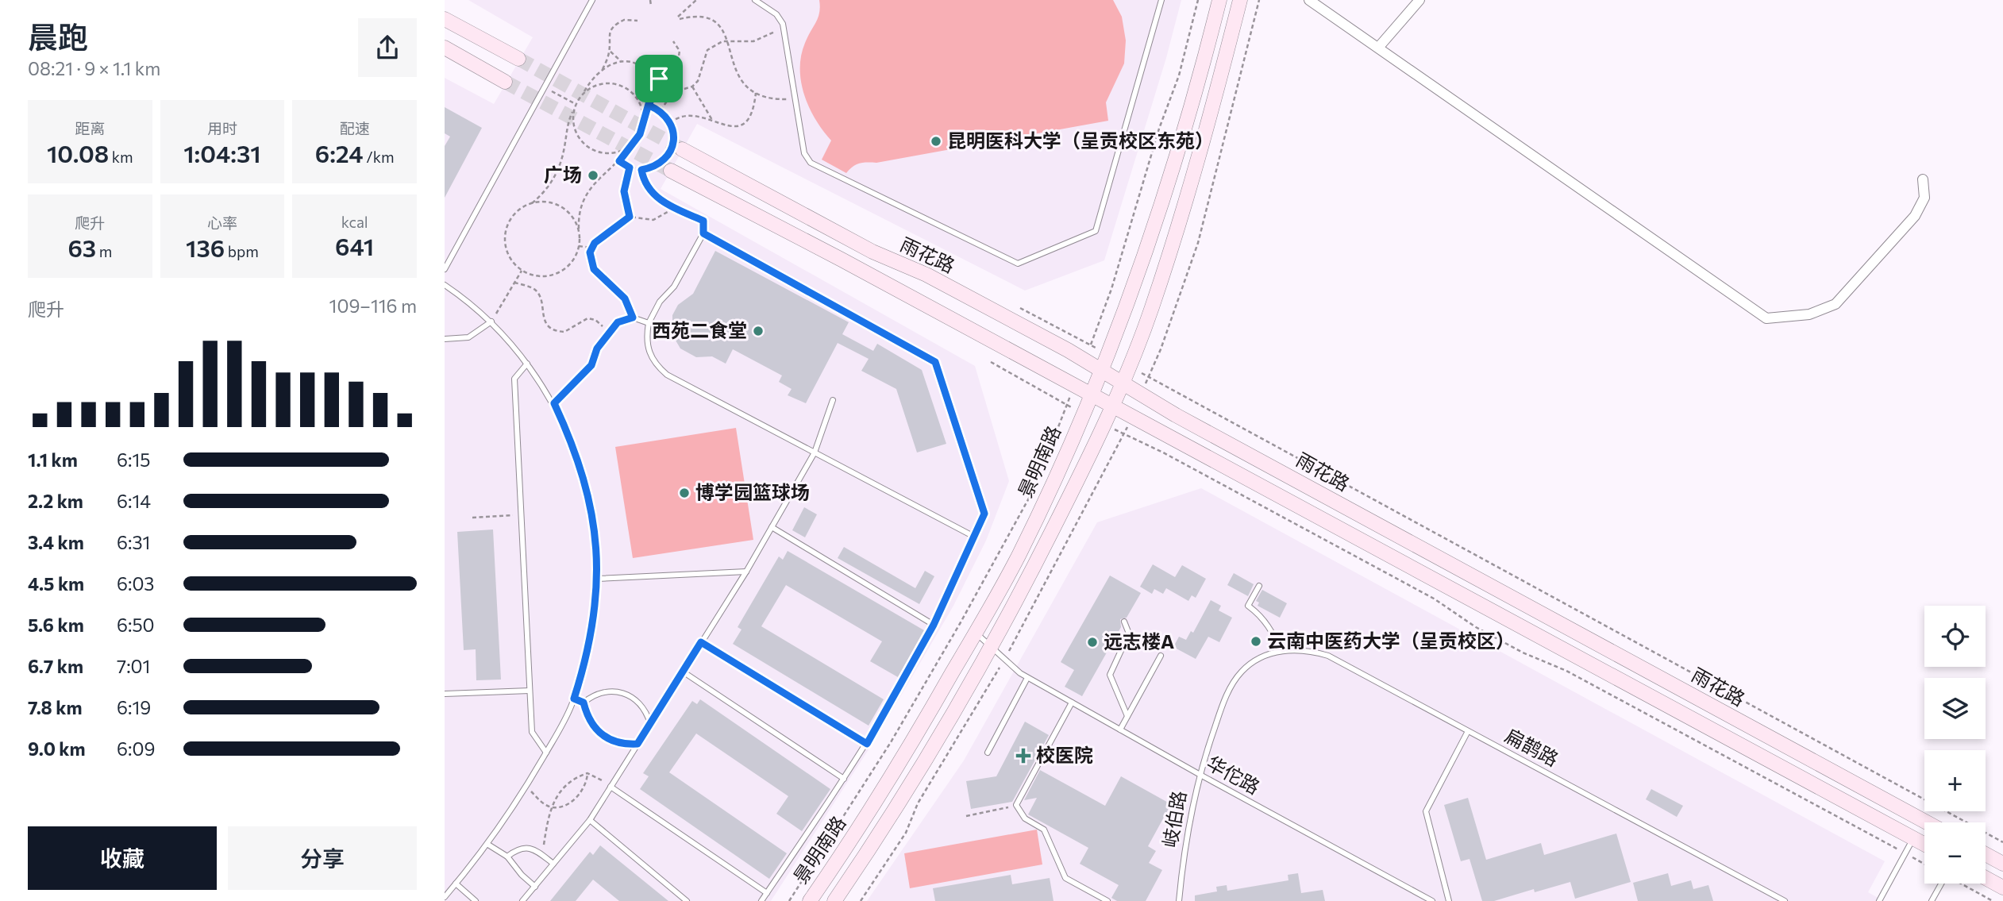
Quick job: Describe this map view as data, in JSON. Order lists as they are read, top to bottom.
{
  "streets": {
    "street": ["雨花路", "景明南路"],
    "lane": ["扁鹊路", "华佗路", "岐伯路"]
  },
  "crossings": [
    ["雨花路", "景明南路"],
    ["景明南路", "华佗路"],
    ["扁鹊路", "岐伯路"],
    ["华佗路", "岐伯路"]
  ],
  "places": {
    "other": [
      "昆明医科大学（呈贡校区东苑）",
      "广场",
      "西苑二食堂",
      "博学园篮球场",
      "云南中医药大学（呈贡校区）",
      "远志楼A"
    ],
    "health": ["校医院"]
  },
  "page": {
    "heading": ["晨跑", "08:21 · 9 × 1.1 km"],
    "stats": [
      ["距离", "10.08 km"],
      ["用时", "1:04:31"],
      ["配速", "6:24 /km"],
      ["爬升", "63 m"],
      ["心率", "136 bpm"],
      ["kcal", "641"]
    ],
    "chart": ["爬升", "109–116 m"],
    "list": [
      {
        "name": "1.1 km",
        "note": "6:15"
      },
      {
        "name": "2.2 km",
        "note": "6:14"
      },
      {
        "name": "3.4 km",
        "note": "6:31"
      },
      {
        "name": "4.5 km",
        "note": "6:03"
      },
      {
        "name": "5.6 km",
        "note": "6:50"
      },
      {
        "name": "6.7 km",
        "note": "7:01"
      },
      {
        "name": "7.8 km",
        "note": "6:19"
      },
      {
        "name": "9.0 km",
        "note": "6:09"
      }
    ],
    "map_buttons": ["+", "−"],
    "buttons": ["收藏", "分享"]
  }
}
